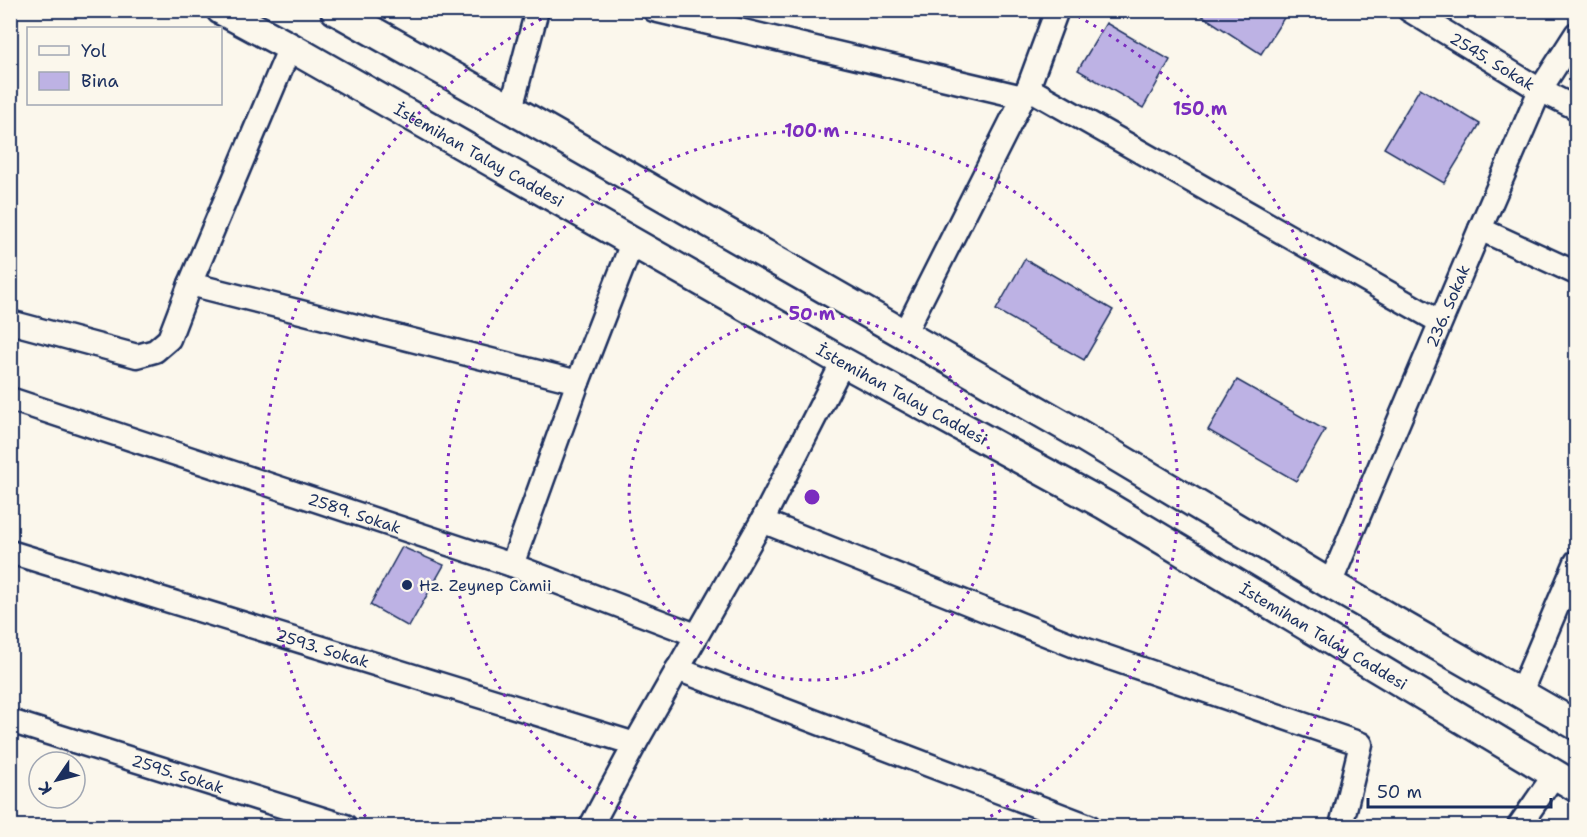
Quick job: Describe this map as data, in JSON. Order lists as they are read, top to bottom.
{
  "streets": {
    "street": [
      "2545. Sokak",
      "İstemihan Talay Caddesi",
      "236. Sokak",
      "2589. Sokak",
      "2593. Sokak",
      "2595. Sokak"
    ]
  },
  "crossings": [
    ["2545. Sokak", "236. Sokak"]
  ],
  "places": ["Hz. Zeynep Camii"],
  "legend": ["Yol", "Bina"],
  "scale_bar": "50 m",
  "north": "bottom left",
  "rings": ["150 m", "100 m", "50 m"]
}
